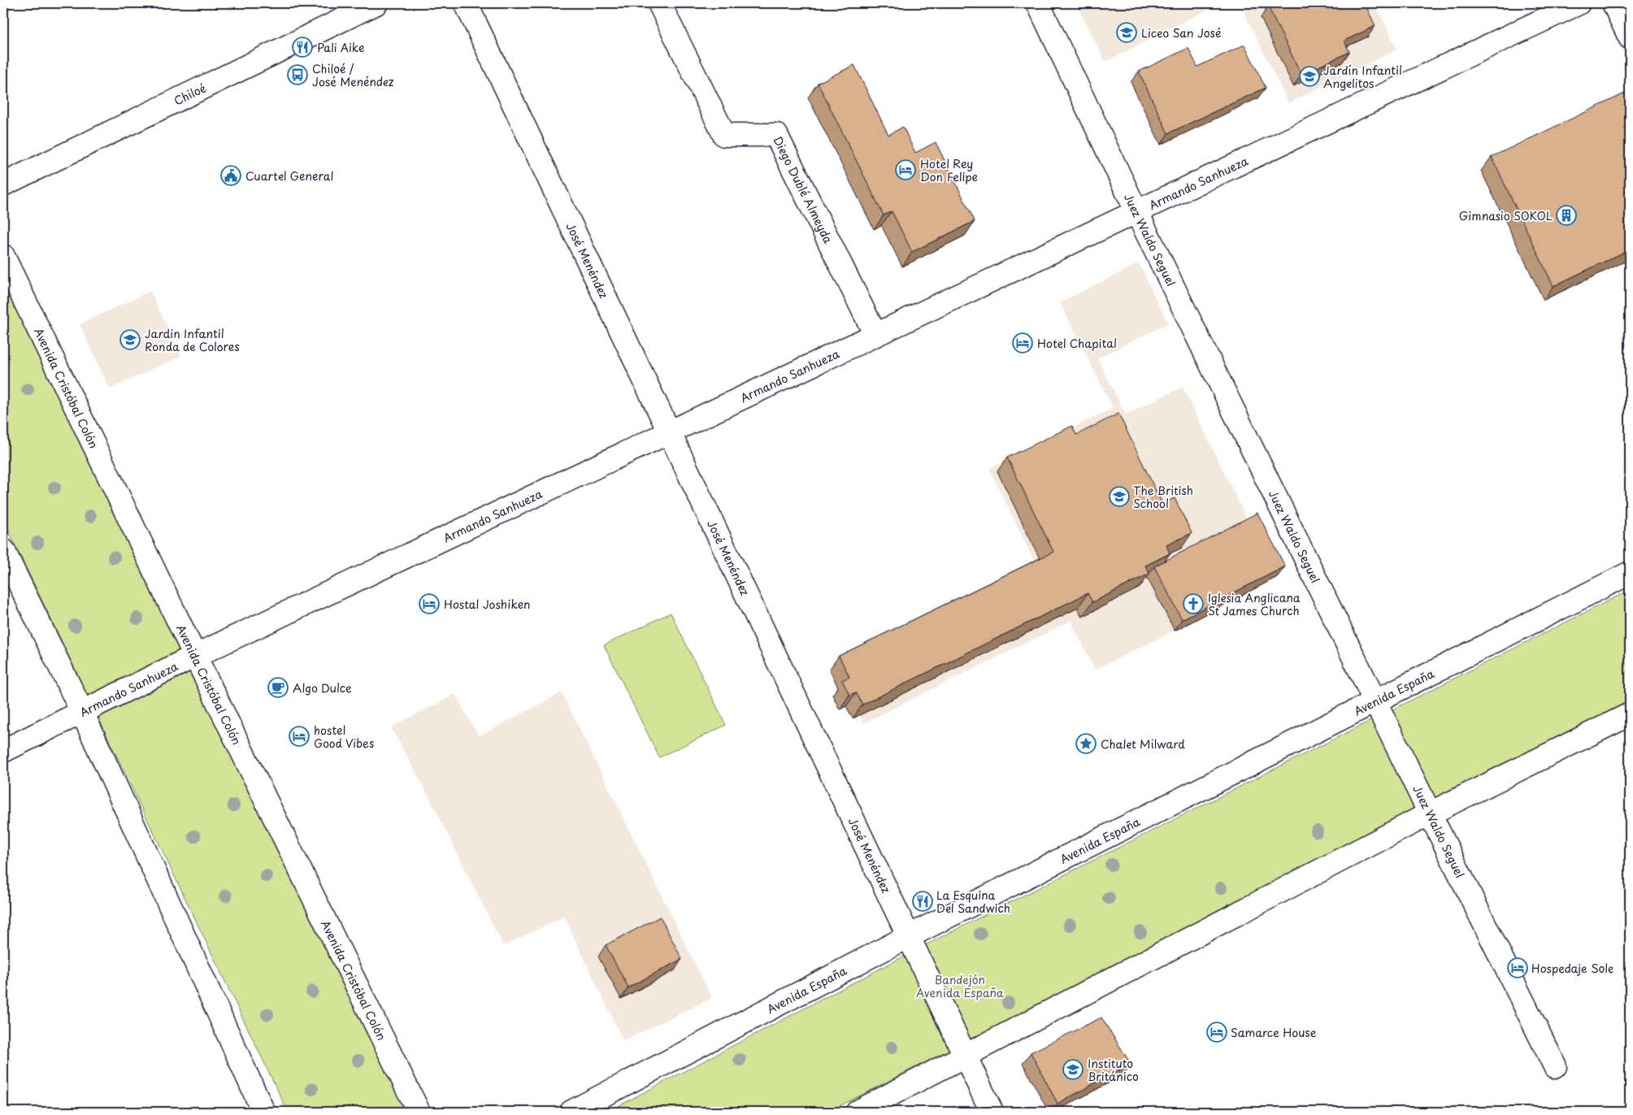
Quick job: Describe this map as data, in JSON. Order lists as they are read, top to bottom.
{
  "streets": {
    "street": [
      "Chiloé",
      "Armando Sanhueza",
      "Diego Dublé Almeyda",
      "Juez Waldo Seguel",
      "José Menéndez",
      "Avenida Cristóbal Colón",
      "Avenida España"
    ]
  },
  "crossings": [
    ["Armando Sanhueza", "Diego Dublé Almeyda"],
    ["Armando Sanhueza", "Juez Waldo Seguel"],
    ["Armando Sanhueza", "José Menéndez"],
    ["Armando Sanhueza", "Avenida Cristóbal Colón"],
    ["Juez Waldo Seguel", "Avenida España"],
    ["José Menéndez", "Avenida España"]
  ],
  "parks": ["Bandejón Avenida España"],
  "places": {
    "school or university": [
      "Liceo San José",
      "Jardín Infantil Angelitos",
      "Jardin Infantil Ronda de Colores",
      "The British School",
      "Instituto Británico"
    ],
    "restaurant": ["Pali Aike", "La Esquina Del Sandwich"],
    "bus stop": ["Chiloé / José Menéndez"],
    "hotel": [
      "Hotel Rey Don Felipe",
      "Hotel Chapital",
      "Hostal Joshiken",
      "hostel Good Vibes",
      "Hospedaje Sole",
      "Samarce House"
    ],
    "public building": ["Cuartel General"],
    "building": ["Gimnasio SOKOL"],
    "church": ["Iglesia Anglicana St James Church"],
    "cafe": ["Algo Dulce"],
    "place": ["Chalet Milward"]
  }
}
